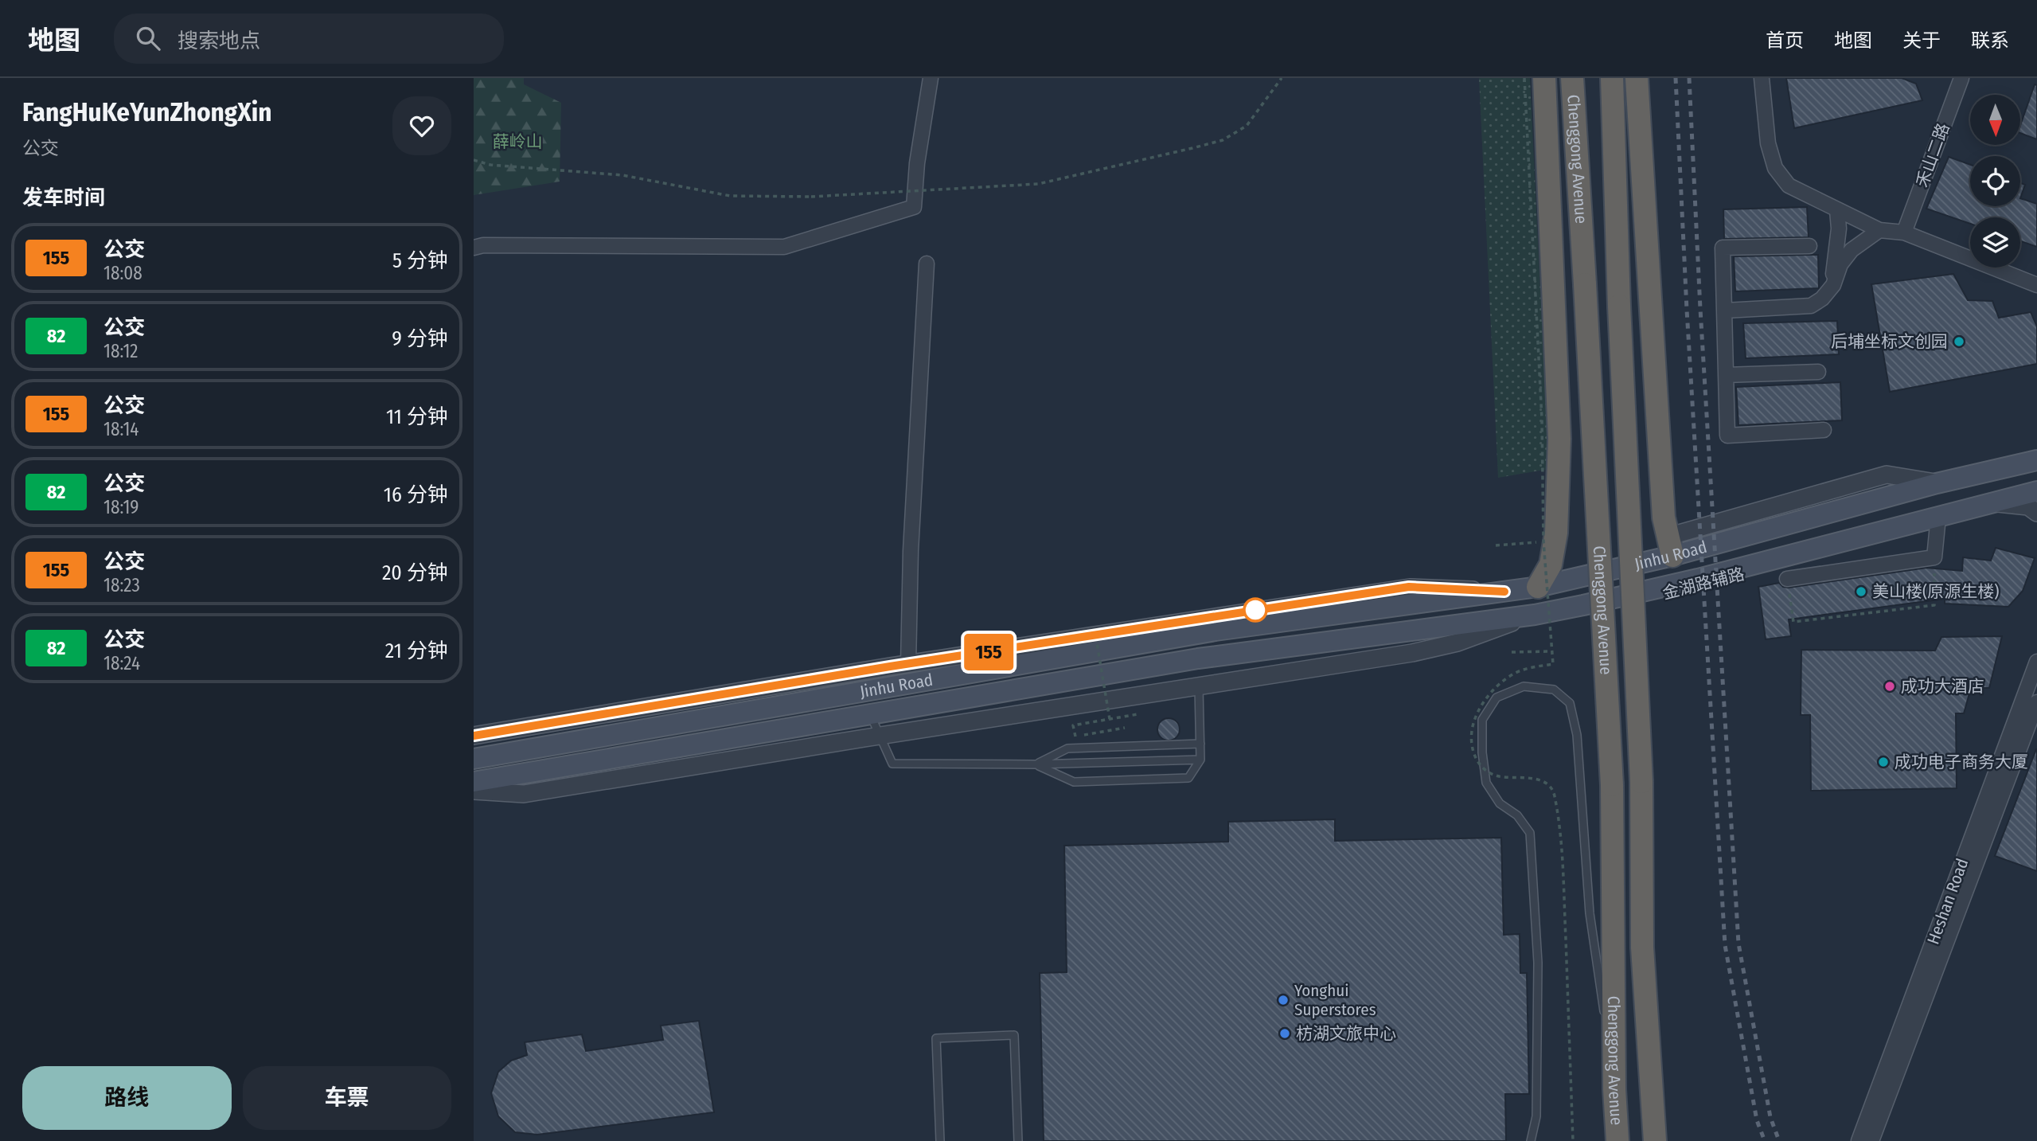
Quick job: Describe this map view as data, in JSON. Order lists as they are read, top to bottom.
{
  "streets": {
    "highway": ["Chenggong Avenue"],
    "main road": ["Jinhu Road"],
    "street": ["禾山二路", "Heshan Road"]
  },
  "parks": ["薛岭山"],
  "places": [
    "后埔坐标文创园",
    "美山楼(原源生楼)",
    "成功大酒店",
    "成功电子商务大厦",
    "Yonghui Superstores",
    "枋湖文旅中心"
  ],
  "lines": ["bus line 155"],
  "north": "bottom",
  "page": {
    "header": "地图",
    "search": "搜索地点",
    "nav": [
      "首页",
      "地图",
      "关于",
      "联系"
    ],
    "heading": [
      ["FangHuKeYunZhongXin", "公交"],
      "发车时间"
    ],
    "on_map": "155",
    "list": [
      {
        "mark": "155",
        "name": "公交",
        "note": "18:08",
        "value": "5 分钟"
      },
      {
        "mark": "82",
        "name": "公交",
        "note": "18:12",
        "value": "9 分钟"
      },
      {
        "mark": "155",
        "name": "公交",
        "note": "18:14",
        "value": "11 分钟"
      },
      {
        "mark": "82",
        "name": "公交",
        "note": "18:19",
        "value": "16 分钟"
      },
      {
        "mark": "155",
        "name": "公交",
        "note": "18:23",
        "value": "20 分钟"
      },
      {
        "mark": "82",
        "name": "公交",
        "note": "18:24",
        "value": "21 分钟"
      }
    ],
    "buttons": ["路线", "车票"]
  }
}
